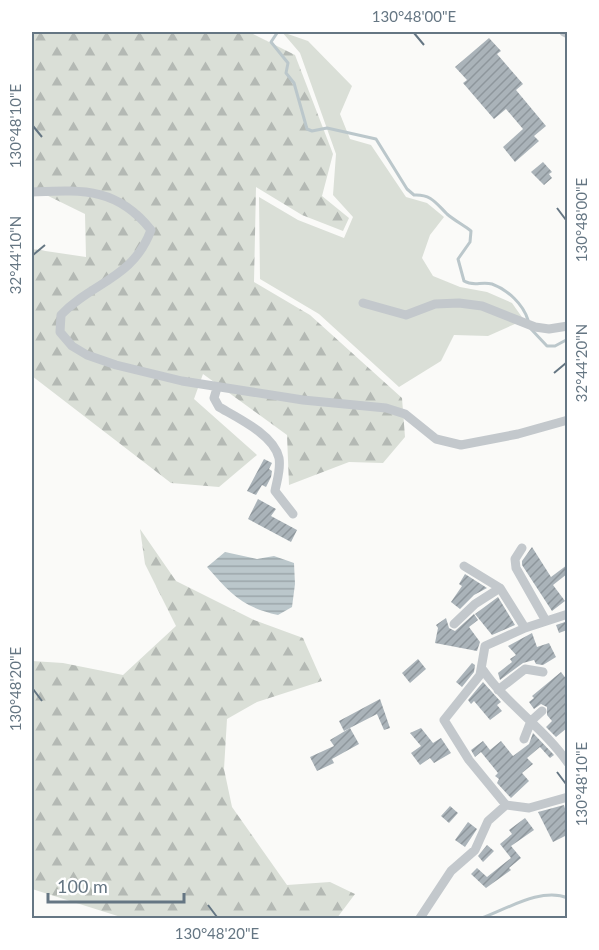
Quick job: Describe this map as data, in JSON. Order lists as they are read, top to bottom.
{
  "scale_bar": "100 m",
  "coordinates": [
    "130°48'00\"E",
    "130°48'10\"E",
    "32°44'10\"N",
    "32°44'20\"N",
    "130°48'20\"E"
  ]
}
